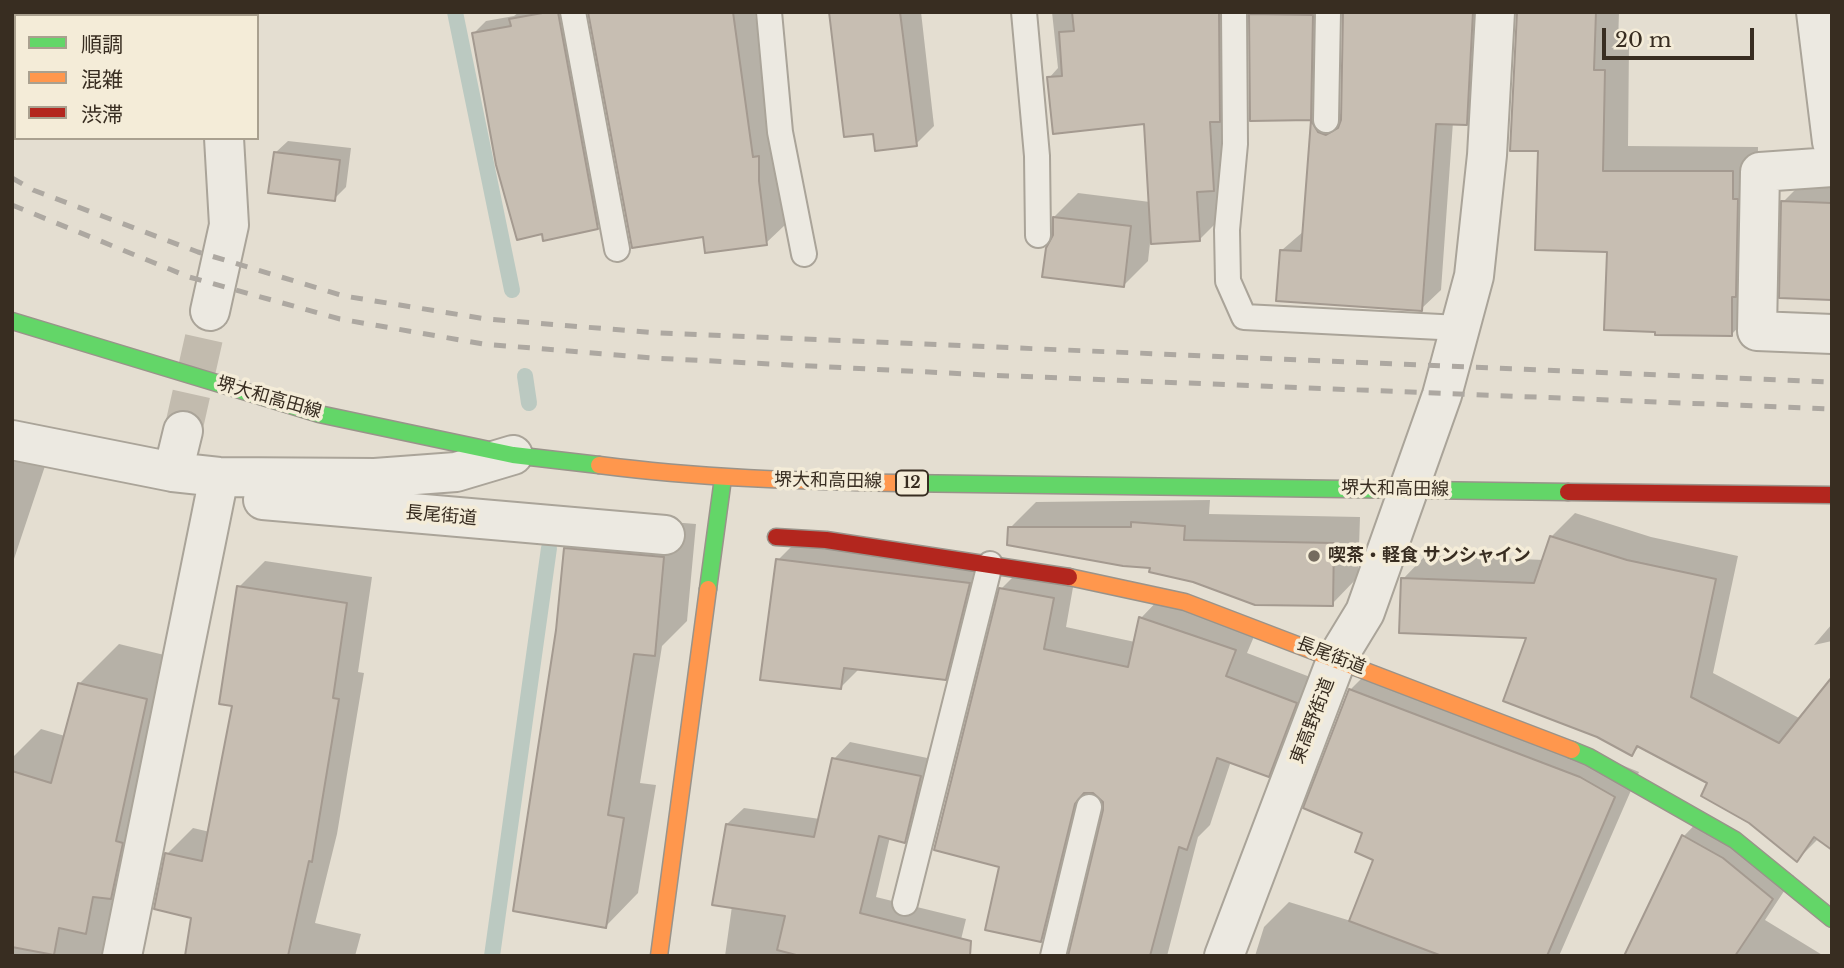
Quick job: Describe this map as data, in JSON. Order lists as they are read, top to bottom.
{
  "streets": {
    "main road": ["堺大和高田線", "12", "長尾街道"],
    "street": ["東高野街道"]
  },
  "crossings": [
    ["堺大和高田線", "東高野街道"],
    ["長尾街道", "東高野街道"]
  ],
  "places": ["喫茶・軽食 サンシャイン"],
  "legend": ["順調", "混雑", "渋滞"],
  "scale_bar": "20 m"
}
